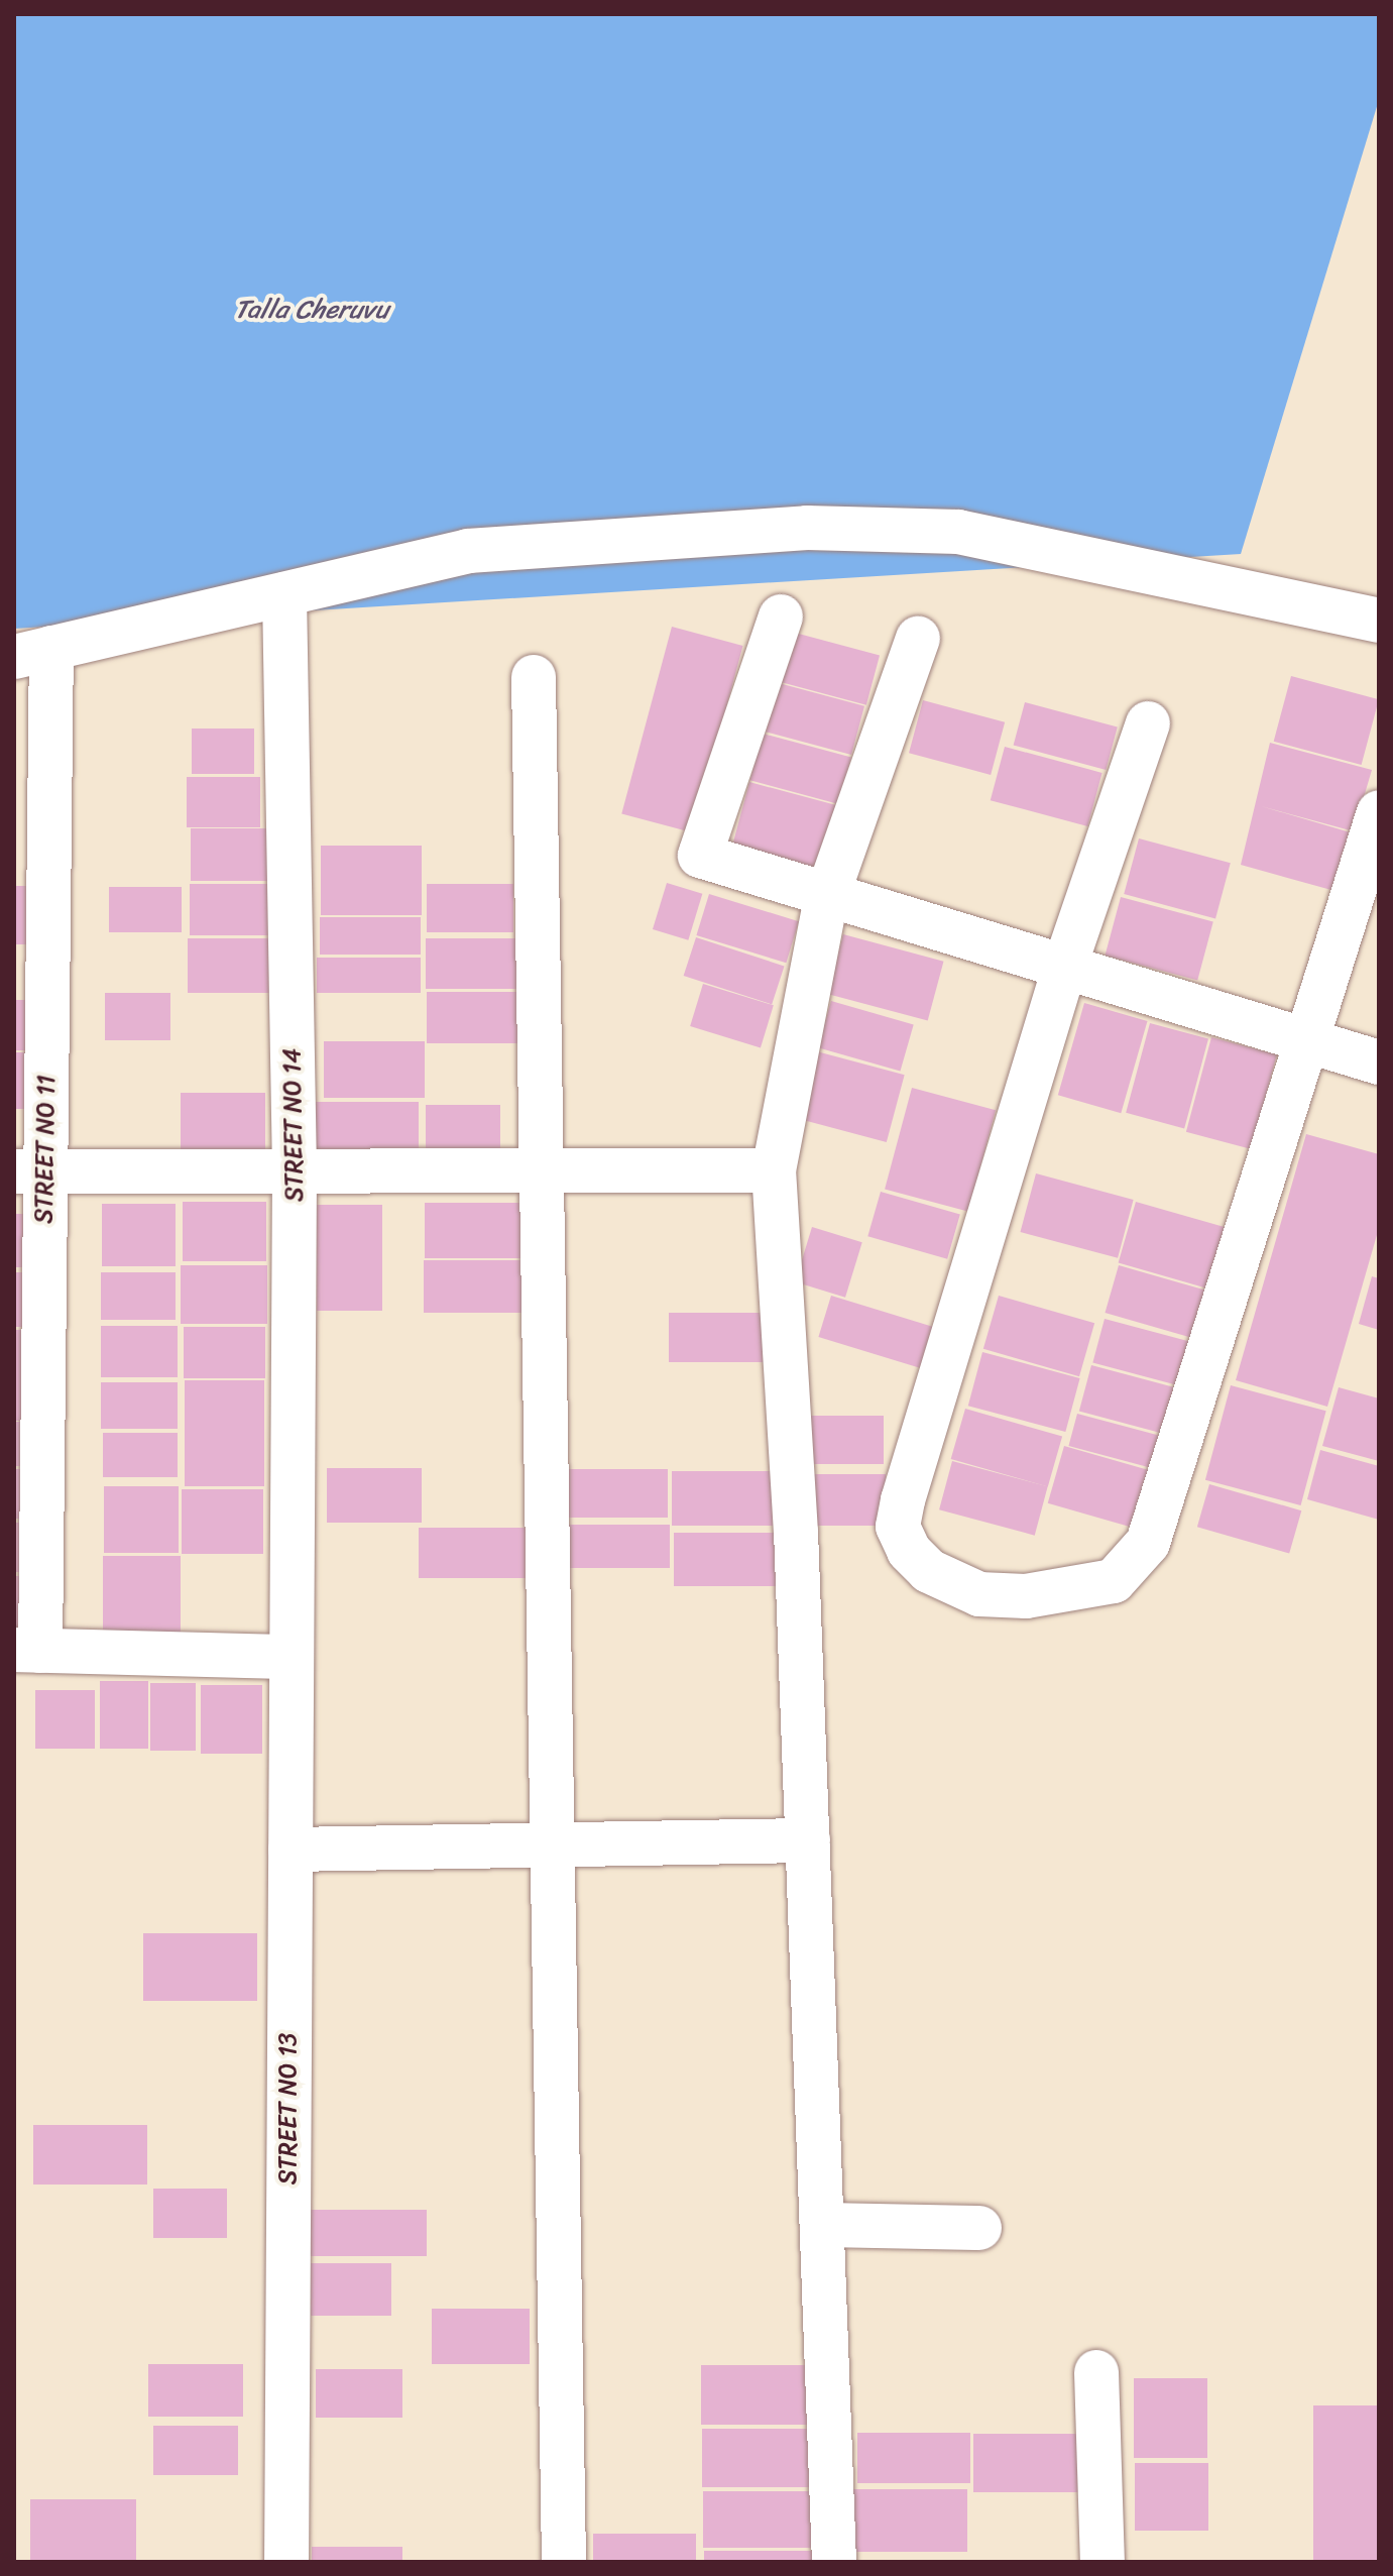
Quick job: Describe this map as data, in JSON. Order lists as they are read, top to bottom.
{
  "streets": {
    "street": ["STREET NO 14", "STREET NO 11", "STREET NO 13"]
  },
  "crossings": [
    ["STREET NO 14", "STREET NO 13"]
  ],
  "water": ["Talla Cheruvu"]
}
